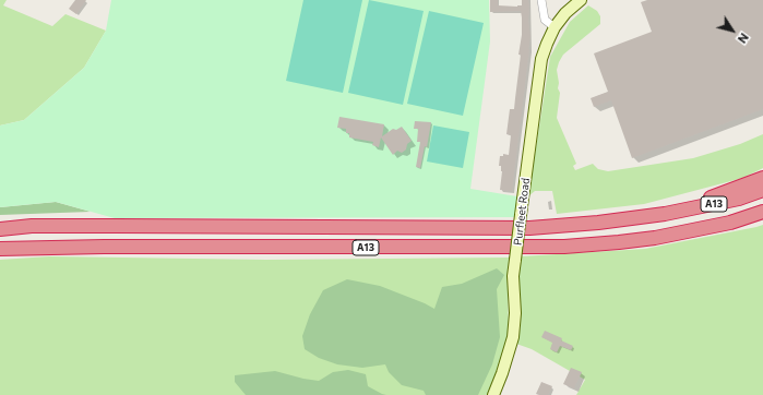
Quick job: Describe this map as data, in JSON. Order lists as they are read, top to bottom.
{
  "streets": {
    "highway": ["A13"],
    "street": ["Purfleet Road"]
  },
  "north": "bottom right"
}
